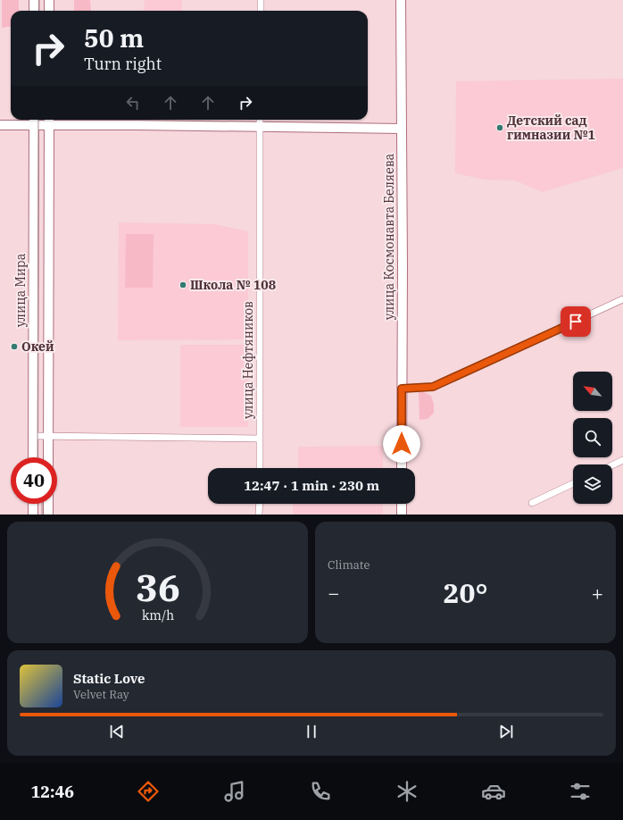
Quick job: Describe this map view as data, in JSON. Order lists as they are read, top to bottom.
{
  "streets": {
    "street": ["улица Космонавта Беляева", "улица Мира", "улица Нефтяников"]
  },
  "places": ["Детский сад гимназии №1", "Школа № 108", "Окей"],
  "north": "top left",
  "page": {
    "turn": ["50 m", "Turn right"],
    "limit": "40",
    "trip": "12:47 · 1 min · 230 m",
    "tile": "Climate",
    "heat": ["−", "20°", "+"],
    "song": ["Static Love", "Velvet Ray"],
    "tabs": "12:46",
    "gauge": ["36", "km/h"]
  }
}
